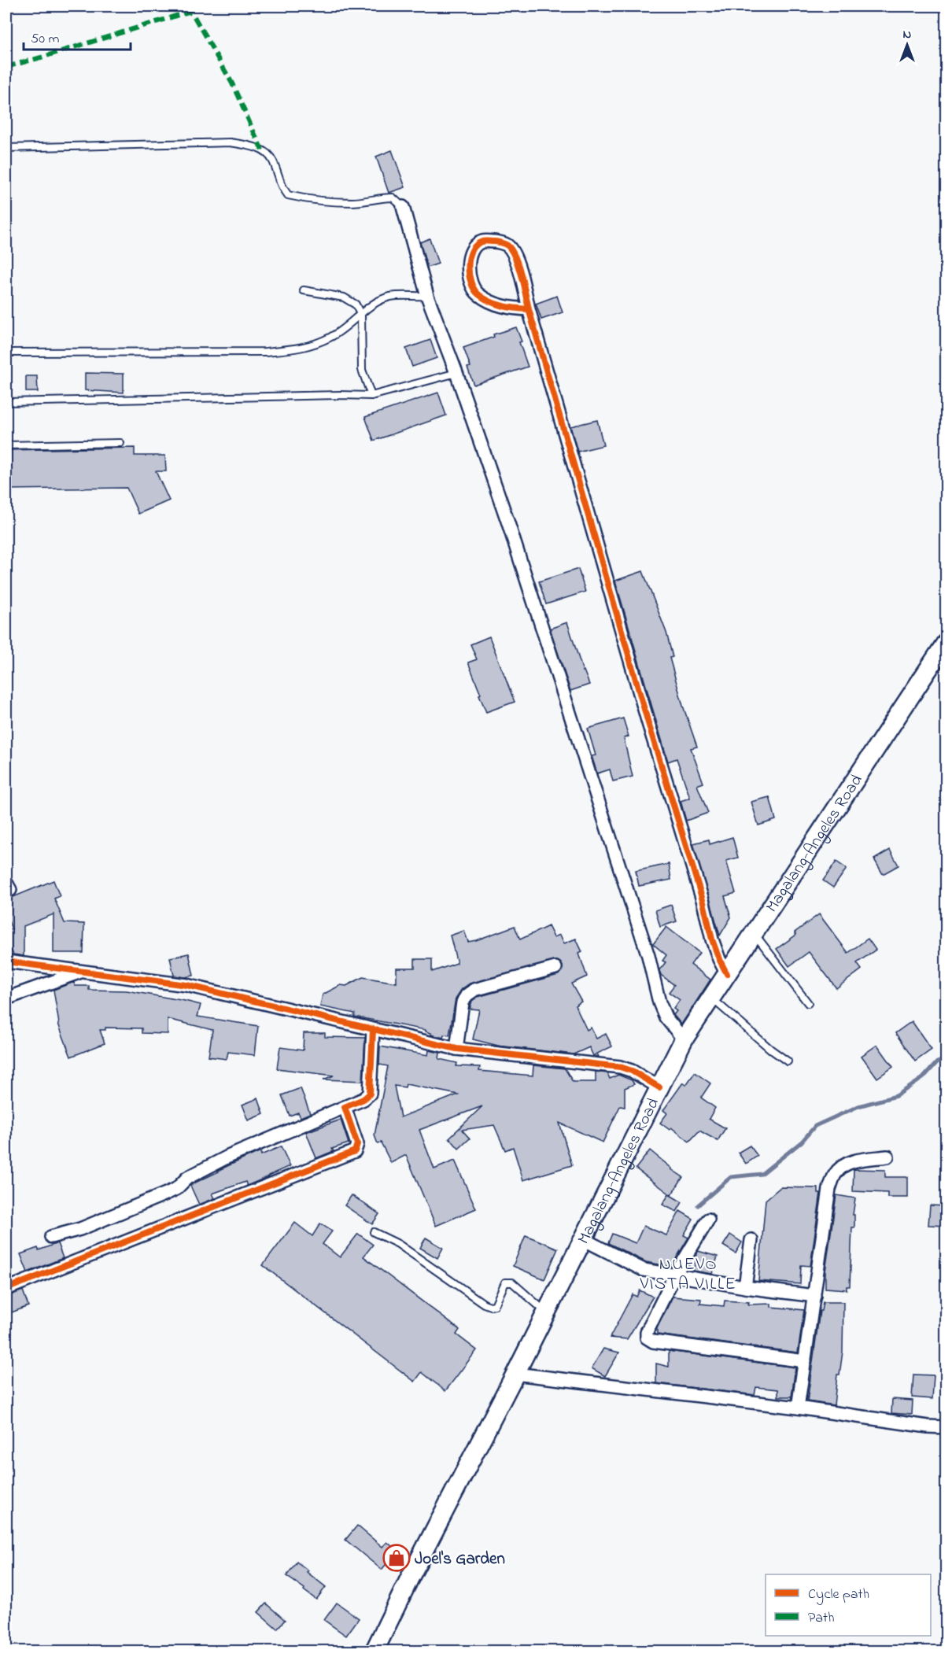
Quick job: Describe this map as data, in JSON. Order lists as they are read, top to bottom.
{
  "streets": {
    "main road": ["Magalang-Angeles Road"]
  },
  "districts": ["NUEVO VISTA VILLE"],
  "places": {
    "shop": ["Joel's Garden"]
  },
  "legend": ["Cycle path", "Path"],
  "scale_bar": "50 m",
  "north": "top"
}
